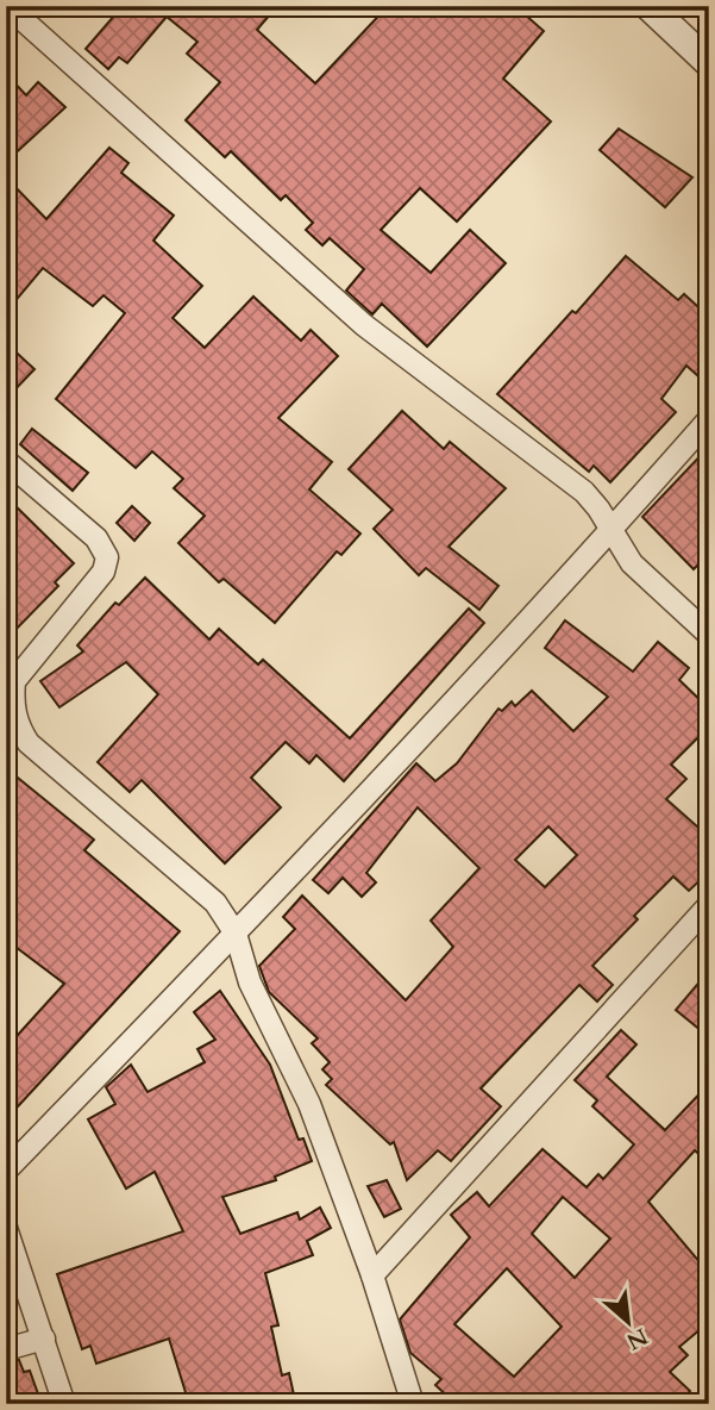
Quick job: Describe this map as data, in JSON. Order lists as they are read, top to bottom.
{
  "north": "bottom right"
}
